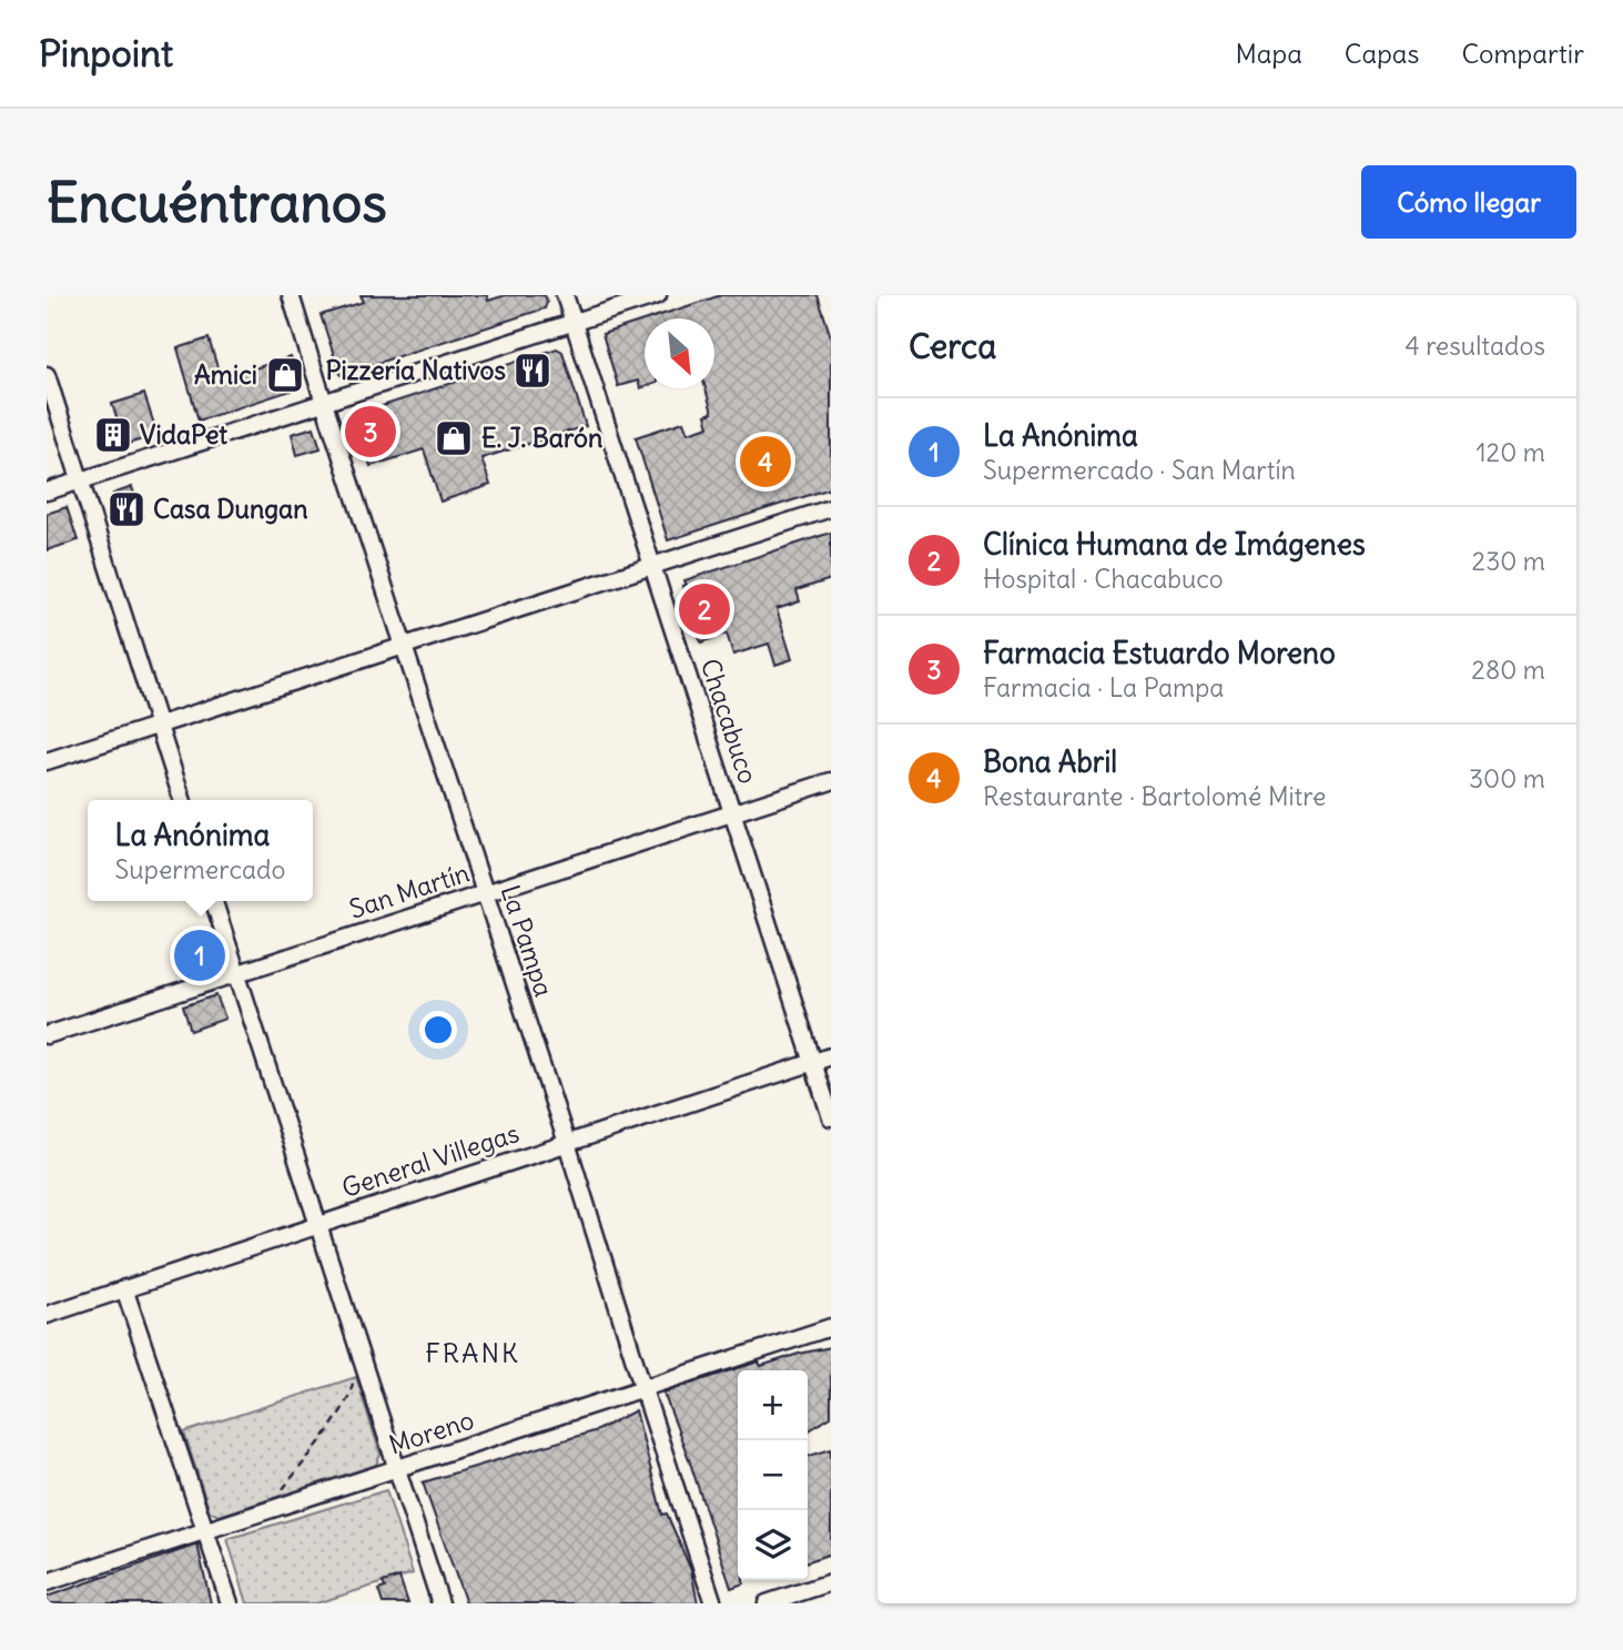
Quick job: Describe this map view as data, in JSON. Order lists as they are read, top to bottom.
{
  "streets": {
    "street": [
      "Chacabuco",
      "San Martín",
      "La Pampa",
      "General Villegas",
      "Moreno"
    ]
  },
  "crossings": [
    ["Chacabuco", "San Martín"],
    ["Chacabuco", "General Villegas"],
    ["San Martín", "La Pampa"],
    ["La Pampa", "General Villegas"],
    ["La Pampa", "Moreno"]
  ],
  "districts": ["FRANK"],
  "places": {
    "restaurant": ["Pizzería Nativos", "Casa Dungan"],
    "shop": ["Amici", "E. J. Barón"],
    "building": ["VidaPet"]
  },
  "north": "bottom right",
  "page": {
    "header": "Pinpoint",
    "nav": ["Mapa", "Capas", "Compartir"],
    "buttons": "Cómo llegar",
    "title": "Encuéntranos",
    "heading": ["Cerca", "4 resultados"],
    "list": [
      {
        "mark": "1",
        "name": "La Anónima",
        "note": "Supermercado · San Martín",
        "value": "120 m"
      },
      {
        "mark": "2",
        "name": "Clínica Humana de Imágenes",
        "note": "Hospital · Chacabuco",
        "value": "230 m"
      },
      {
        "mark": "3",
        "name": "Farmacia Estuardo Moreno",
        "note": "Farmacia · La Pampa",
        "value": "280 m"
      },
      {
        "mark": "4",
        "name": "Bona Abril",
        "note": "Restaurante · Bartolomé Mitre",
        "value": "300 m"
      }
    ],
    "pins": [
      "3",
      "4",
      "2",
      "1"
    ],
    "popup": ["La Anónima", "Supermercado"],
    "map_buttons": ["+", "−"]
  }
}
